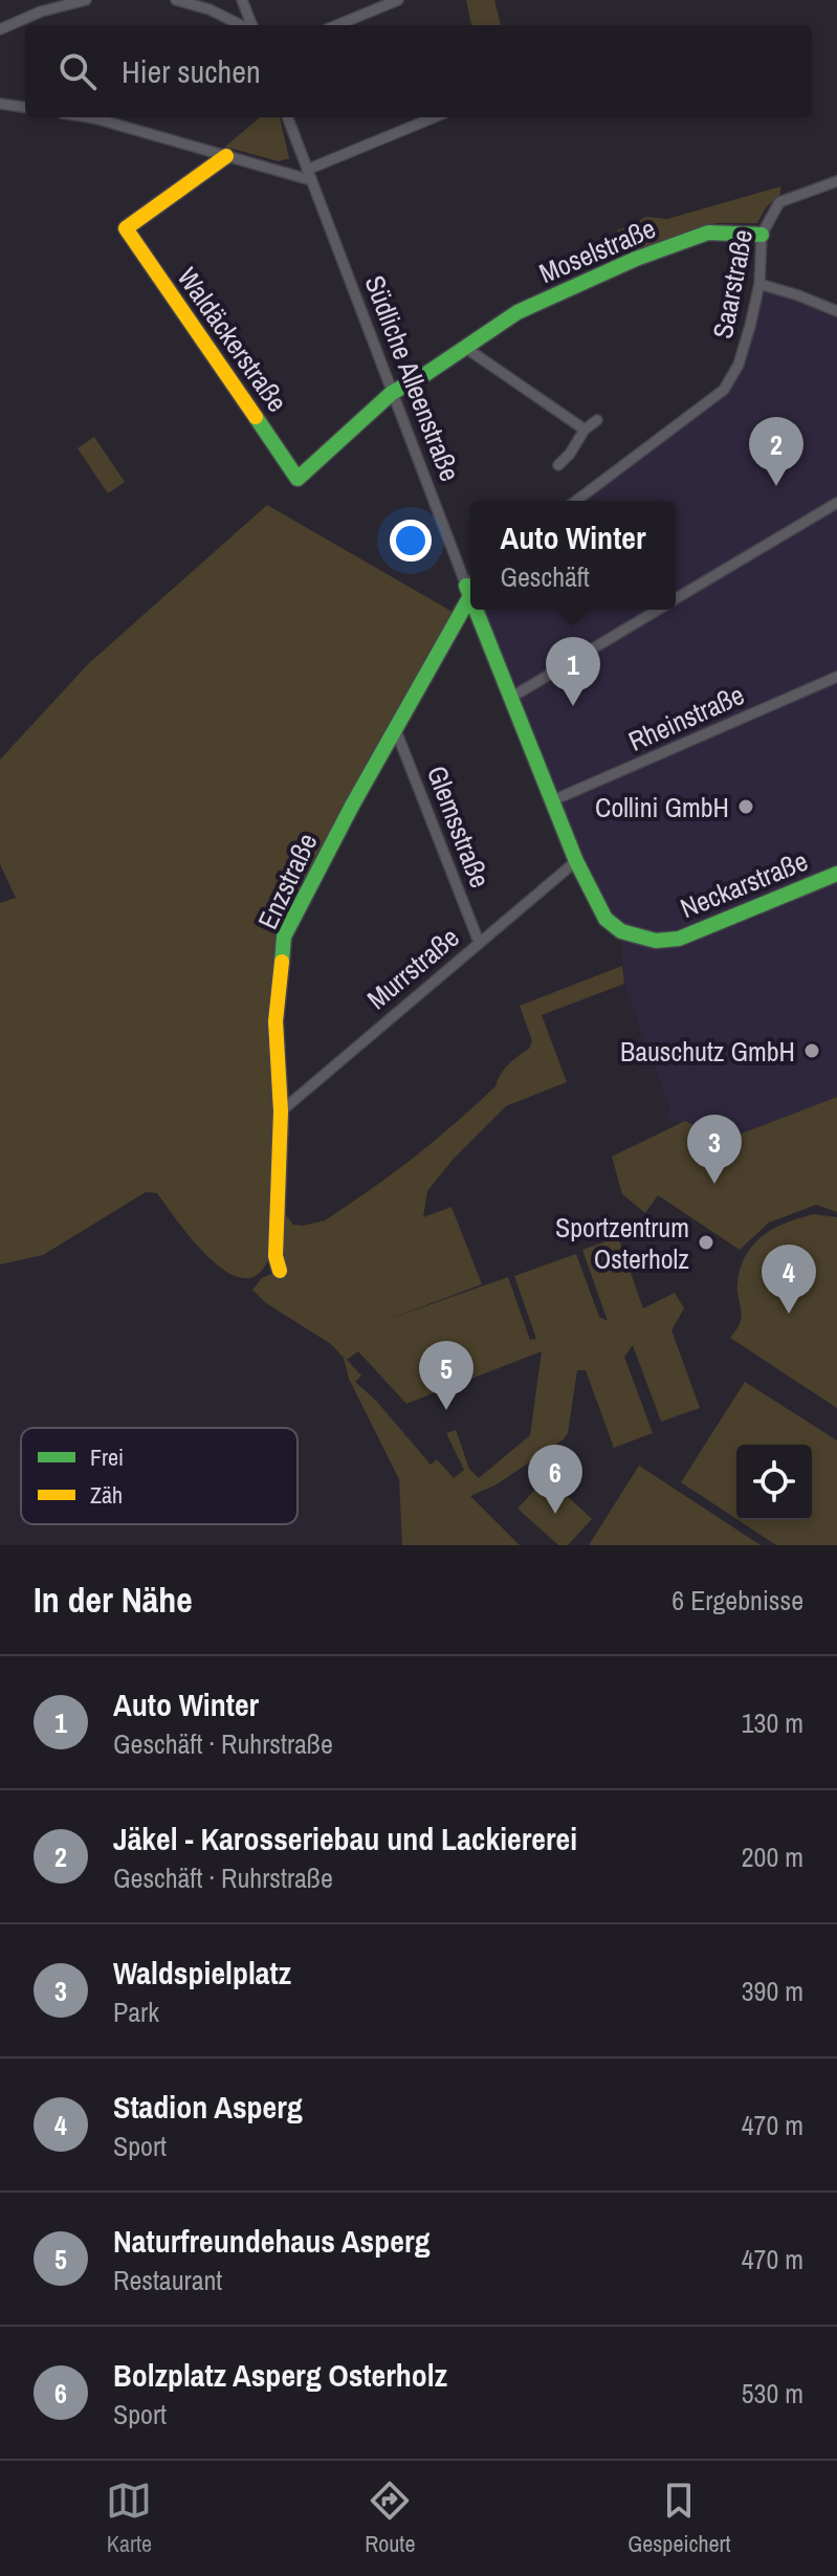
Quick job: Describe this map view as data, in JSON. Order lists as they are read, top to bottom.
{
  "streets": {
    "street": [
      "Moselstraße",
      "Saarstraße",
      "Waldäckerstraße",
      "Südliche Alleenstraße",
      "Rheinstraße",
      "Glemsstraße",
      "Enzstraße",
      "Neckarstraße",
      "Murrstraße"
    ]
  },
  "crossings": [
    ["Moselstraße", "Saarstraße"],
    ["Moselstraße", "Waldäckerstraße"],
    ["Moselstraße", "Südliche Alleenstraße"],
    ["Südliche Alleenstraße", "Rheinstraße"],
    ["Südliche Alleenstraße", "Neckarstraße"],
    ["Südliche Alleenstraße", "Murrstraße"],
    ["Glemsstraße", "Enzstraße"],
    ["Glemsstraße", "Murrstraße"],
    ["Enzstraße", "Murrstraße"]
  ],
  "places": ["Collini GmbH", "Bauschutz GmbH", "Sportzentrum Osterholz"],
  "legend": ["Frei", "Zäh"],
  "page": {
    "search": "Hier suchen",
    "pins": [
      "2",
      "1",
      "3",
      "4",
      "5",
      "6"
    ],
    "popup": ["Auto Winter", "Geschäft"],
    "heading": ["In der Nähe", "6 Ergebnisse"],
    "list": [
      {
        "mark": "1",
        "name": "Auto Winter",
        "note": "Geschäft · Ruhrstraße",
        "value": "130 m"
      },
      {
        "mark": "2",
        "name": "Jäkel - Karosseriebau und Lackiererei",
        "note": "Geschäft · Ruhrstraße",
        "value": "200 m"
      },
      {
        "mark": "3",
        "name": "Waldspielplatz",
        "note": "Park",
        "value": "390 m"
      },
      {
        "mark": "4",
        "name": "Stadion Asperg",
        "note": "Sport",
        "value": "470 m"
      },
      {
        "mark": "5",
        "name": "Naturfreundehaus Asperg",
        "note": "Restaurant",
        "value": "470 m"
      },
      {
        "mark": "6",
        "name": "Bolzplatz Asperg Osterholz",
        "note": "Sport",
        "value": "530 m"
      }
    ],
    "nav": ["Karte", "Route", "Gespeichert"]
  }
}
